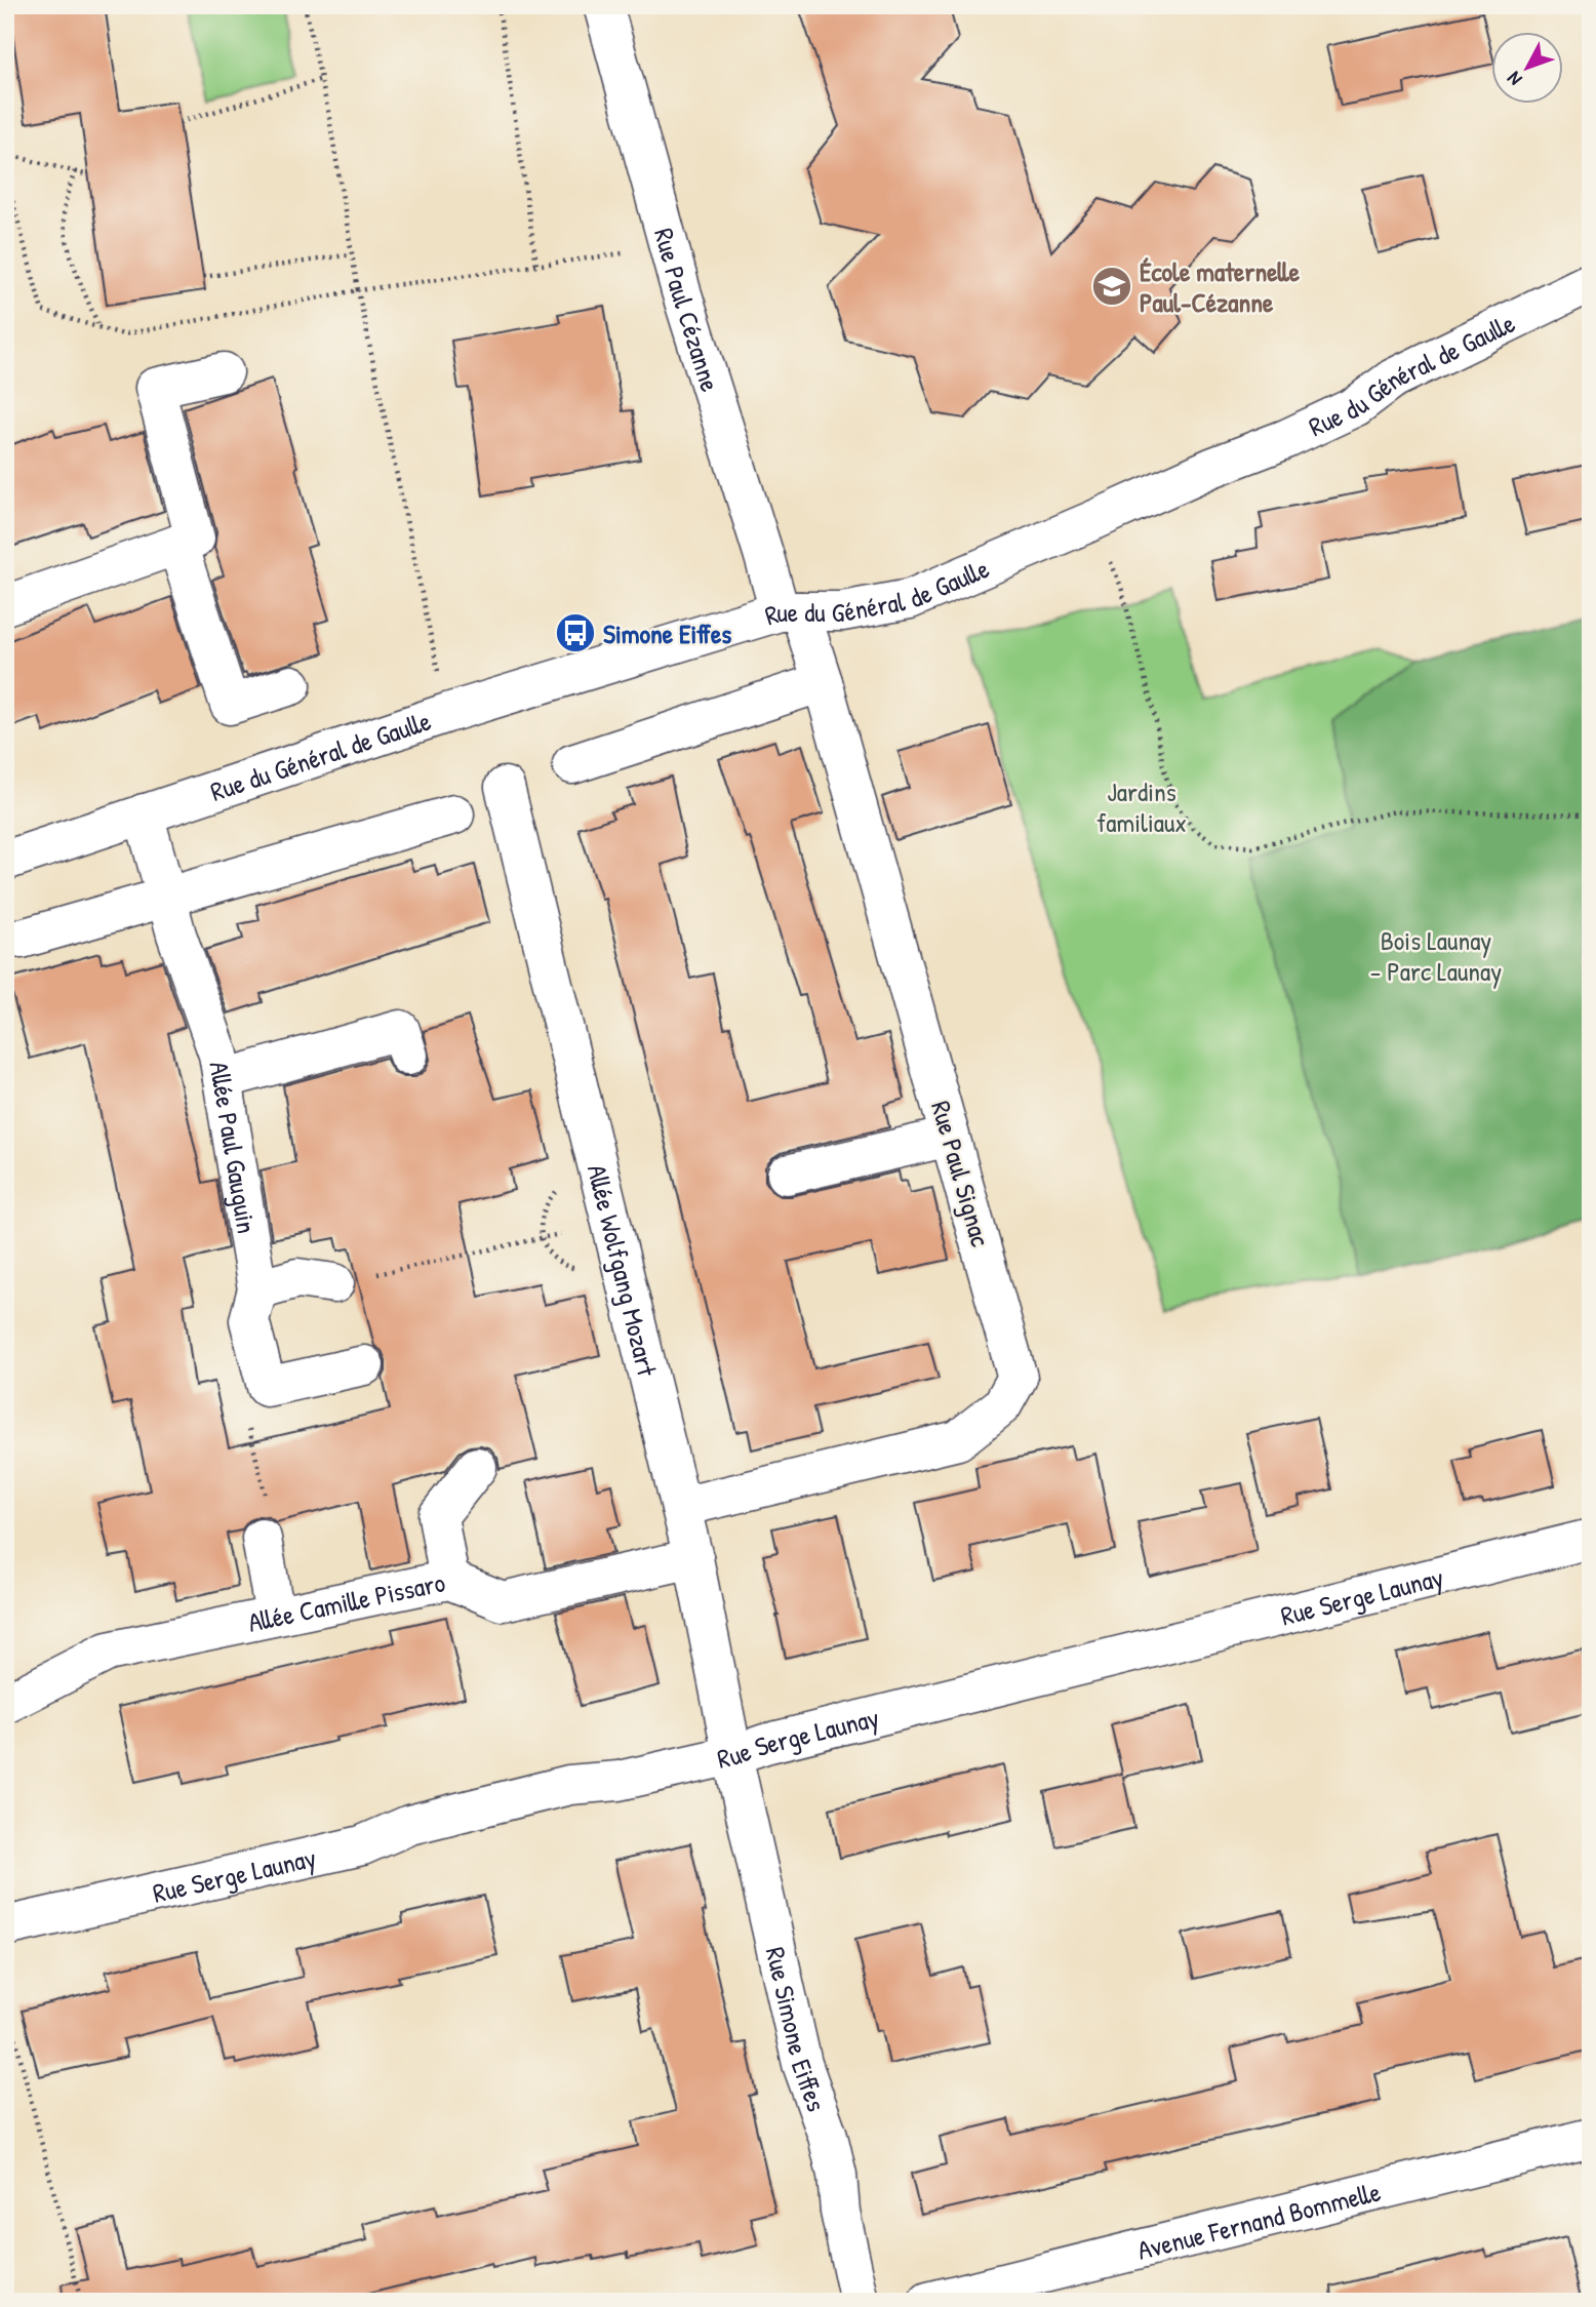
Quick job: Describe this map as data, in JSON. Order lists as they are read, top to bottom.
{
  "streets": {
    "street": [
      "Rue Paul Cézanne",
      "Rue du Général de Gaulle",
      "Allée Paul Gauguin",
      "Rue Paul Signac",
      "Allée Wolfgang Mozart",
      "Rue Serge Launay",
      "Allée Camille Pissaro",
      "Rue Simone Eiffes",
      "Avenue Fernand Bommelle"
    ]
  },
  "crossings": [
    ["Rue Paul Cézanne", "Rue du Général de Gaulle"],
    ["Rue Paul Cézanne", "Rue Paul Signac"],
    ["Rue du Général de Gaulle", "Allée Paul Gauguin"],
    ["Rue du Général de Gaulle", "Rue Paul Signac"],
    ["Rue Paul Signac", "Allée Wolfgang Mozart"],
    ["Allée Wolfgang Mozart", "Rue Serge Launay"],
    ["Allée Wolfgang Mozart", "Allée Camille Pissaro"],
    ["Allée Wolfgang Mozart", "Rue Simone Eiffes"],
    ["Rue Serge Launay", "Rue Simone Eiffes"]
  ],
  "parks": ["Jardins familiaux", "Bois Launay - Parc Launay"],
  "places": {
    "school or university": ["École maternelle Paul-Cézanne"],
    "bus stop": ["Simone Eiffes"]
  },
  "north": "bottom left"
}
